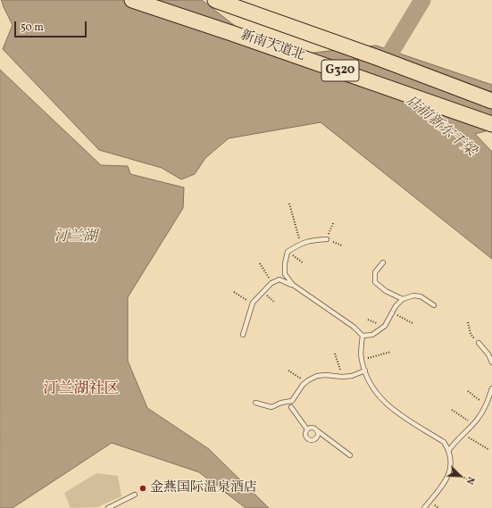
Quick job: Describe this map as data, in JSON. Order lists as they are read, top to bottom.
{
  "streets": {
    "highway": ["新南大道北", "G320"]
  },
  "districts": ["汀兰湖社区"],
  "water": ["店前新东干梁", "汀兰湖"],
  "places": ["金燕国际温泉酒店"],
  "scale_bar": "50 m",
  "north": "bottom right"
}
